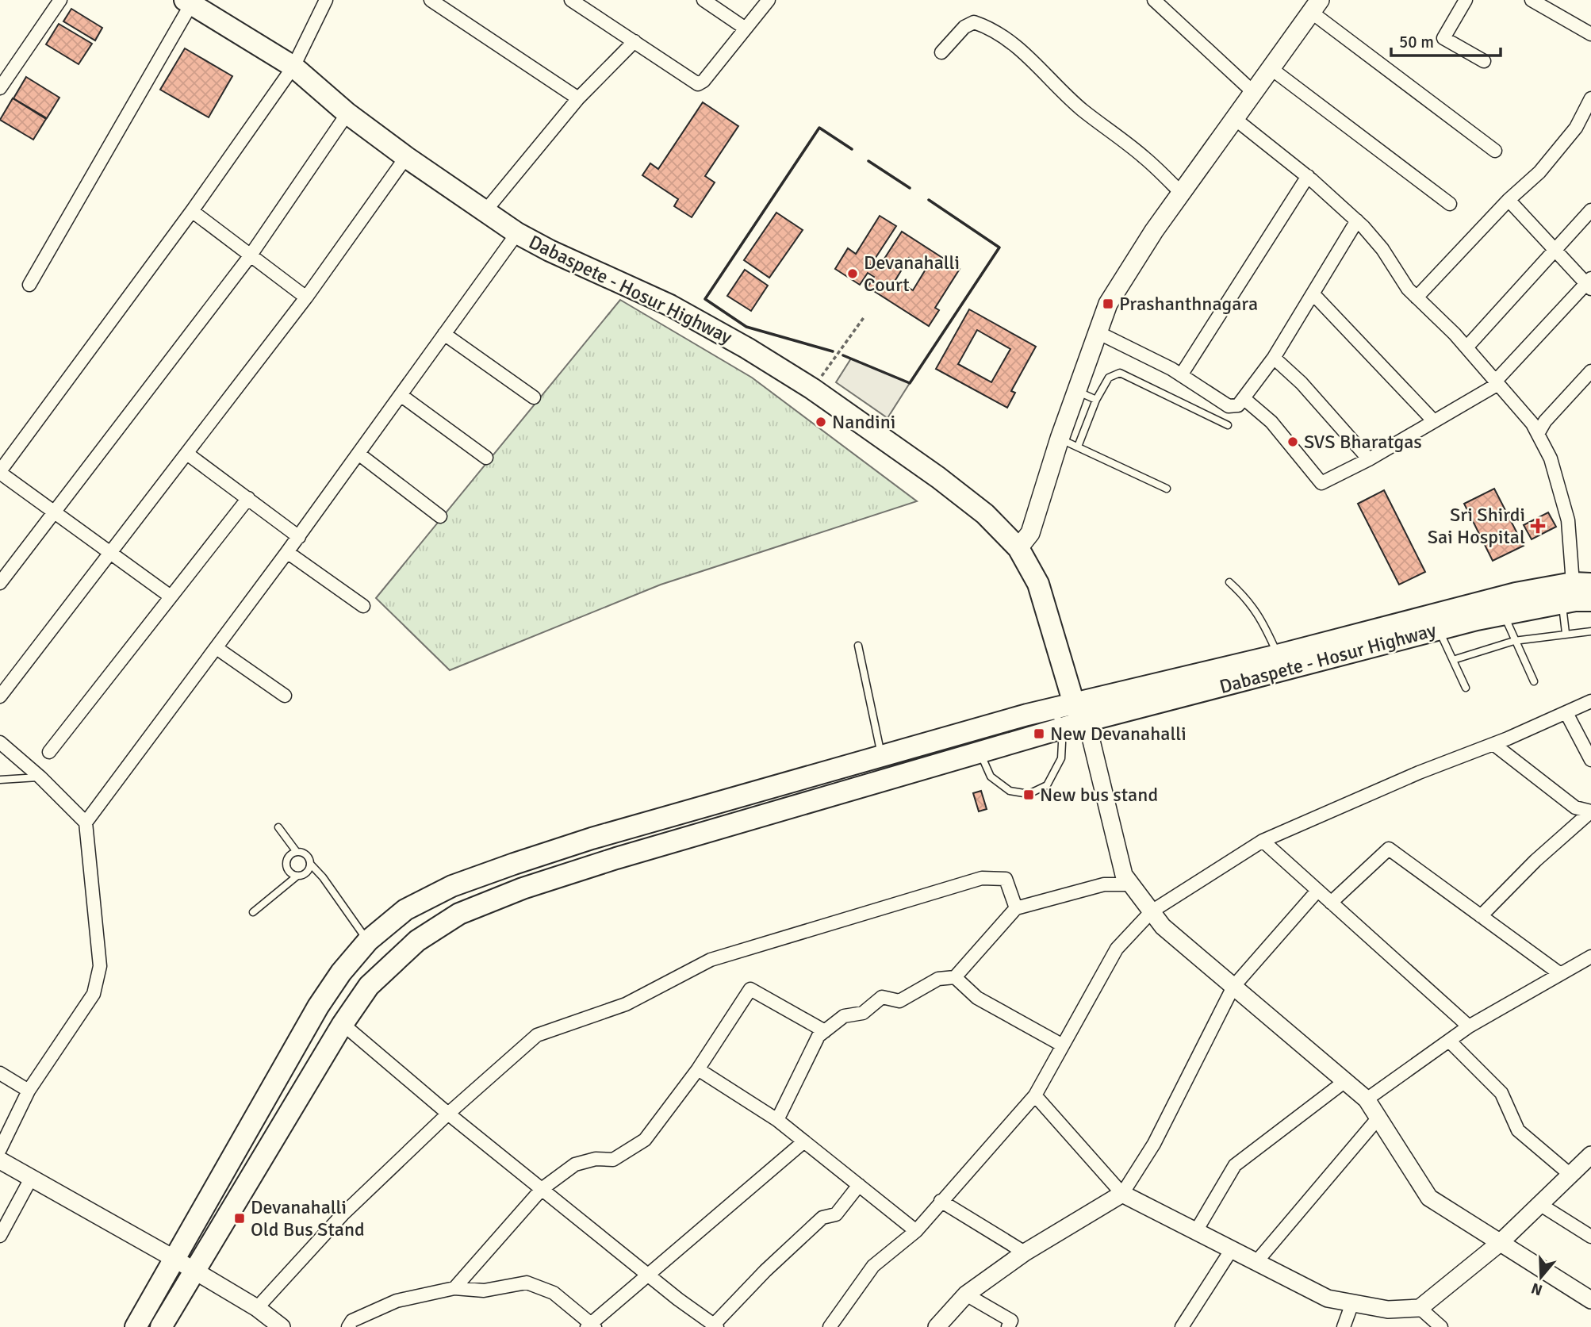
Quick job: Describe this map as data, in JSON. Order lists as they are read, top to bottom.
{
  "streets": {
    "main road": ["Dabaspete - Hosur Highway"]
  },
  "places": {
    "other": ["Devanahalli Court", "Nandini", "SVS Bharatgas"],
    "transit": [
      "Prashanthnagara",
      "New Devanahalli",
      "New bus stand",
      "Devanahalli Old Bus Stand"
    ],
    "health": ["Sri Shirdi Sai Hospital"]
  },
  "scale_bar": "50 m",
  "north": "bottom"
}
